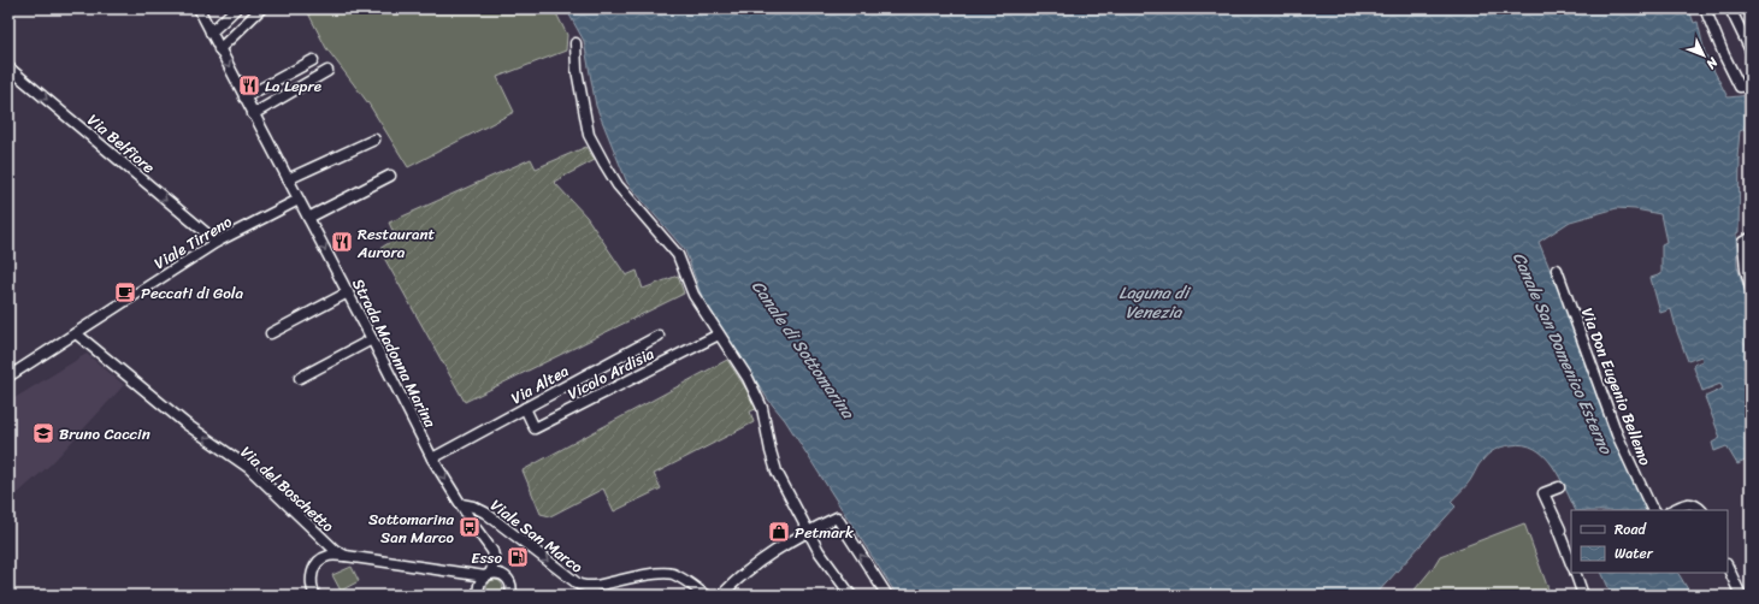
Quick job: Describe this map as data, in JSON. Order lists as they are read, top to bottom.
{
  "streets": {
    "street": [
      "Via Belfiore",
      "Viale Tirreno",
      "Strada Madonna Marina",
      "Vicolo Ardisia",
      "Via Altea",
      "Via Don Eugenio Bellemo",
      "Via del Boschetto",
      "Viale San Marco"
    ]
  },
  "crossings": [
    ["Via Belfiore", "Viale Tirreno"],
    ["Viale Tirreno", "Strada Madonna Marina"],
    ["Viale Tirreno", "Via del Boschetto"],
    ["Strada Madonna Marina", "Via Altea"],
    ["Strada Madonna Marina", "Via del Boschetto"],
    ["Strada Madonna Marina", "Viale San Marco"],
    ["Vicolo Ardisia", "Via Altea"]
  ],
  "one_way": ["Via Belfiore", "Via del Boschetto", "Viale San Marco"],
  "water": ["Laguna di Venezia", "Canale di Sottomarina", "Canale San Domenico Esterno"],
  "places": {
    "restaurant": ["La Lepre", "Restaurant Aurora"],
    "cafe": ["Peccati di Gola"],
    "school or university": ["Bruno Caccin"],
    "bus stop": ["Sottomarina San Marco"],
    "shop": ["Petmark"],
    "fuel station": ["Esso"]
  },
  "legend": ["Road", "Water"],
  "north": "bottom right"
}
